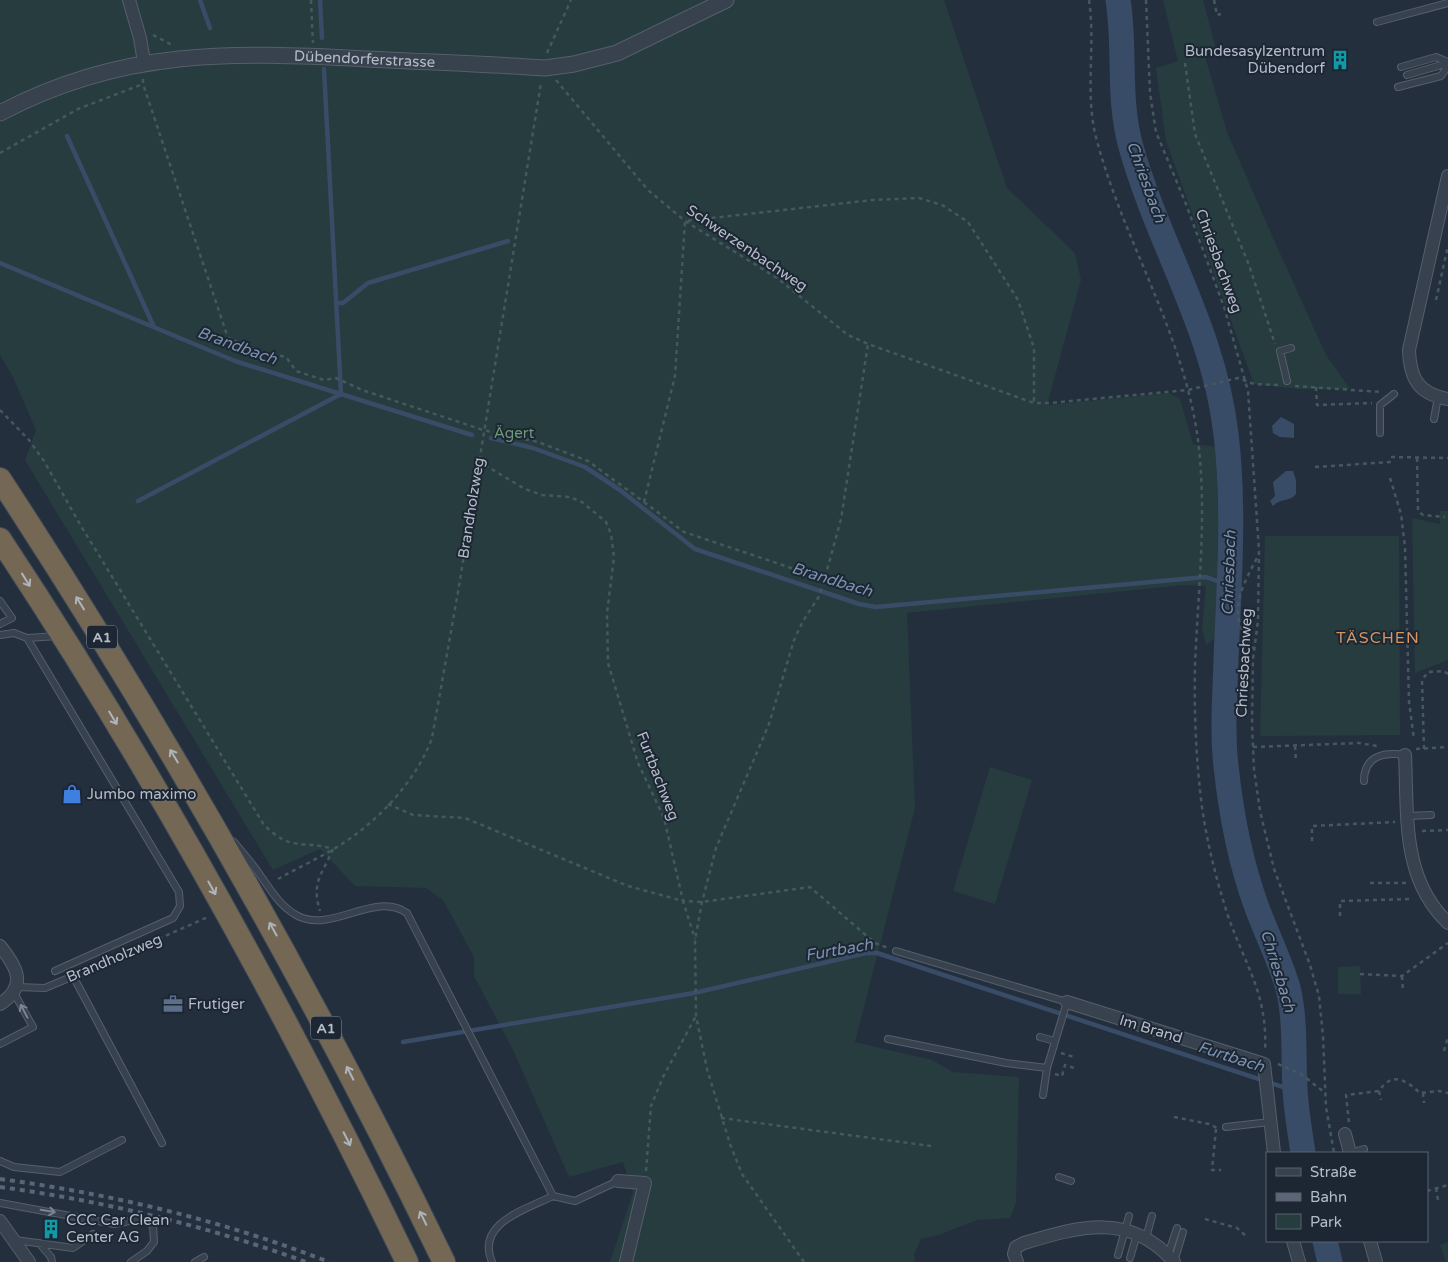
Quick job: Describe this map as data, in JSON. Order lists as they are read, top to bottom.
{
  "streets": {
    "highway": ["A1"],
    "street": ["Dübendorferstrasse", "Im Brand"],
    "lane": ["Brandholzweg"],
    "path": ["Schwerzenbachweg", "Chriesbachweg", "Furtbachweg"]
  },
  "crossings": [
    ["Dübendorferstrasse", "Schwerzenbachweg"],
    ["Dübendorferstrasse", "Brandholzweg"],
    ["Schwerzenbachweg", "Chriesbachweg"],
    ["Schwerzenbachweg", "Brandholzweg"],
    ["Brandholzweg", "Furtbachweg"]
  ],
  "districts": ["TÄSCHEN"],
  "water": ["Chriesbach", "Brandbach", "Furtbach"],
  "parks": ["Ägert"],
  "places": {
    "building": ["Bundesasylzentrum Dübendorf", "CCC Car Clean Center AG"],
    "shop": ["Jumbo maximo"],
    "office": ["Frutiger"]
  },
  "legend": ["Straße", "Bahn", "Park"]
}
